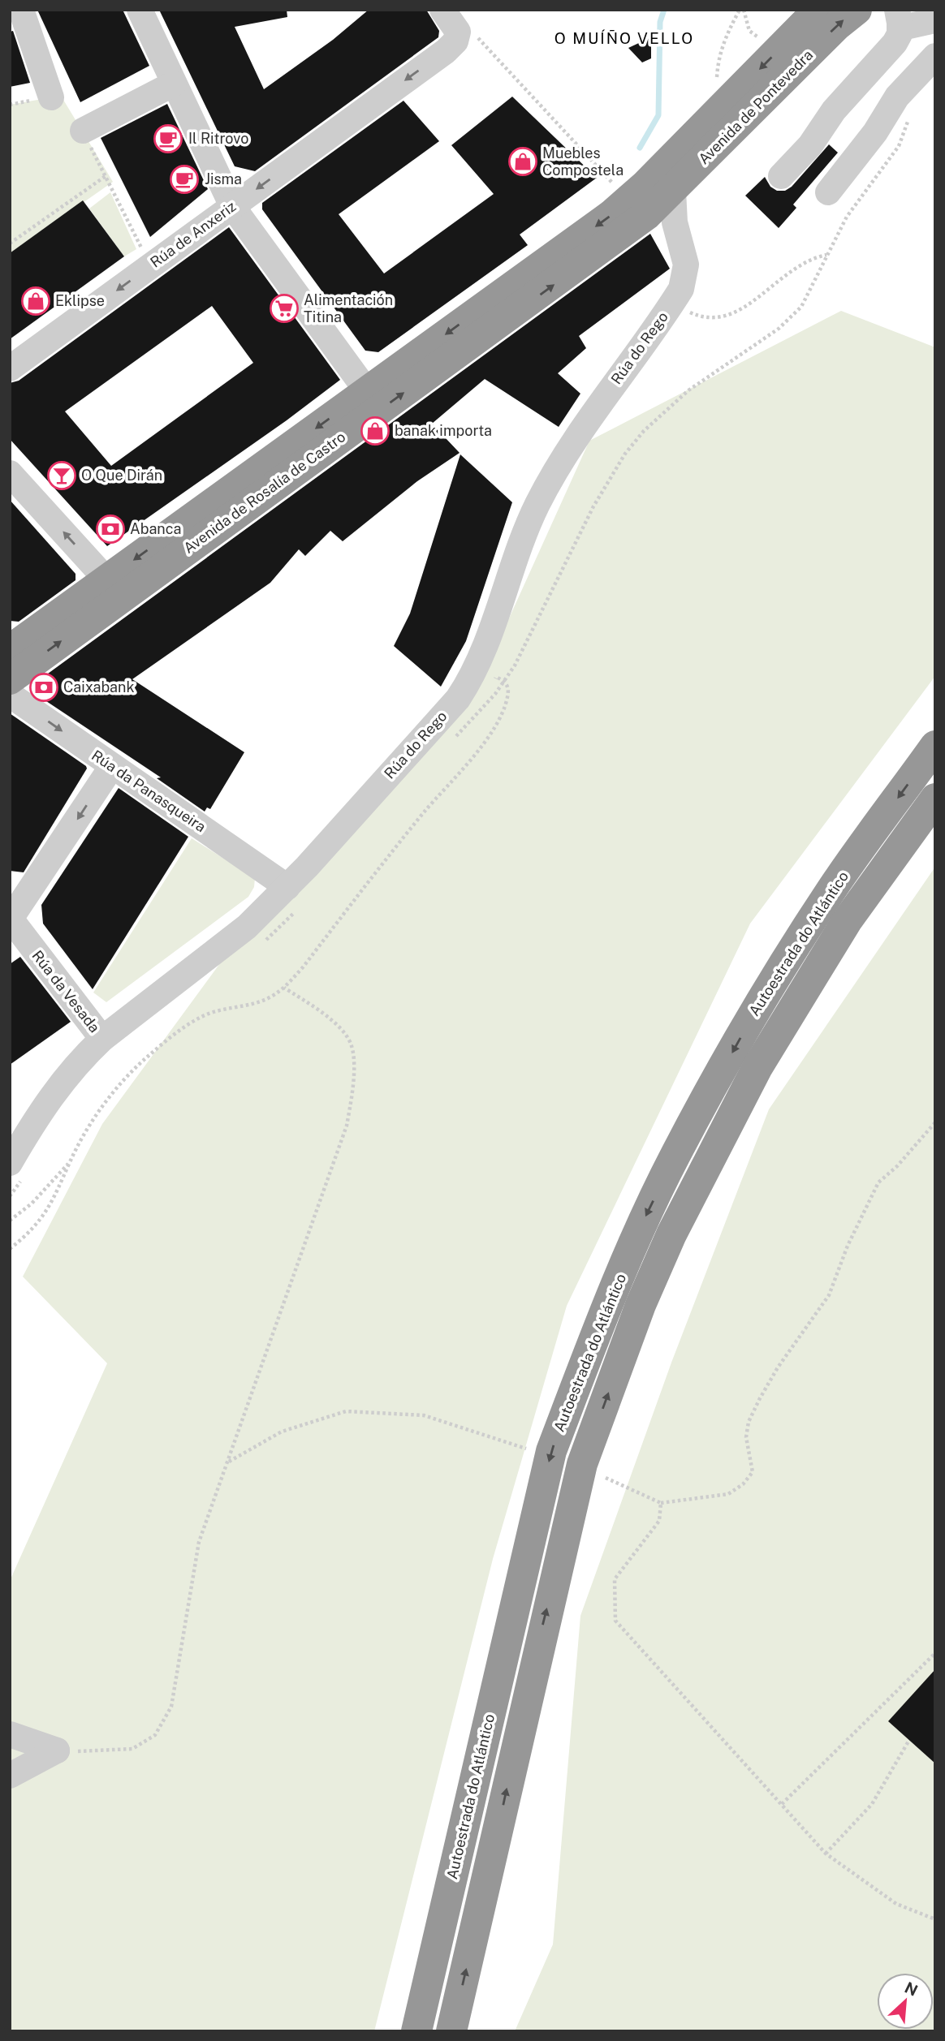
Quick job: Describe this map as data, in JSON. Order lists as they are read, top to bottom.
{
  "streets": {
    "highway": ["Avenida de Pontevedra", "Avenida de Rosalía de Castro", "Autoestrada do Atlántico"],
    "street": [
      "Rúa de Anxeriz",
      "Rúa do Rego",
      "Rúa da Panasqueira",
      "Rúa da Vesada"
    ]
  },
  "crossings": [
    ["Avenida de Pontevedra", "Rúa do Rego"],
    ["Avenida de Pontevedra", "Avenida de Rosalía de Castro"],
    ["Rúa do Rego", "Avenida de Rosalía de Castro"],
    ["Rúa do Rego", "Rúa da Panasqueira"],
    ["Rúa do Rego", "Rúa da Vesada"]
  ],
  "one_way": ["Rúa de Anxeriz", "Rúa da Panasqueira"],
  "districts": ["O MUÍÑO VELLO"],
  "places": {
    "cafe": ["Il Ritrovo", "Jisma"],
    "shop": ["Muebles Compostela", "Eklipse", "banak importa"],
    "supermarket": ["Alimentación Titina"],
    "bar": ["O Que Dirán"],
    "bank": ["Abanca", "Caixabank"]
  },
  "north": "top right"
}
